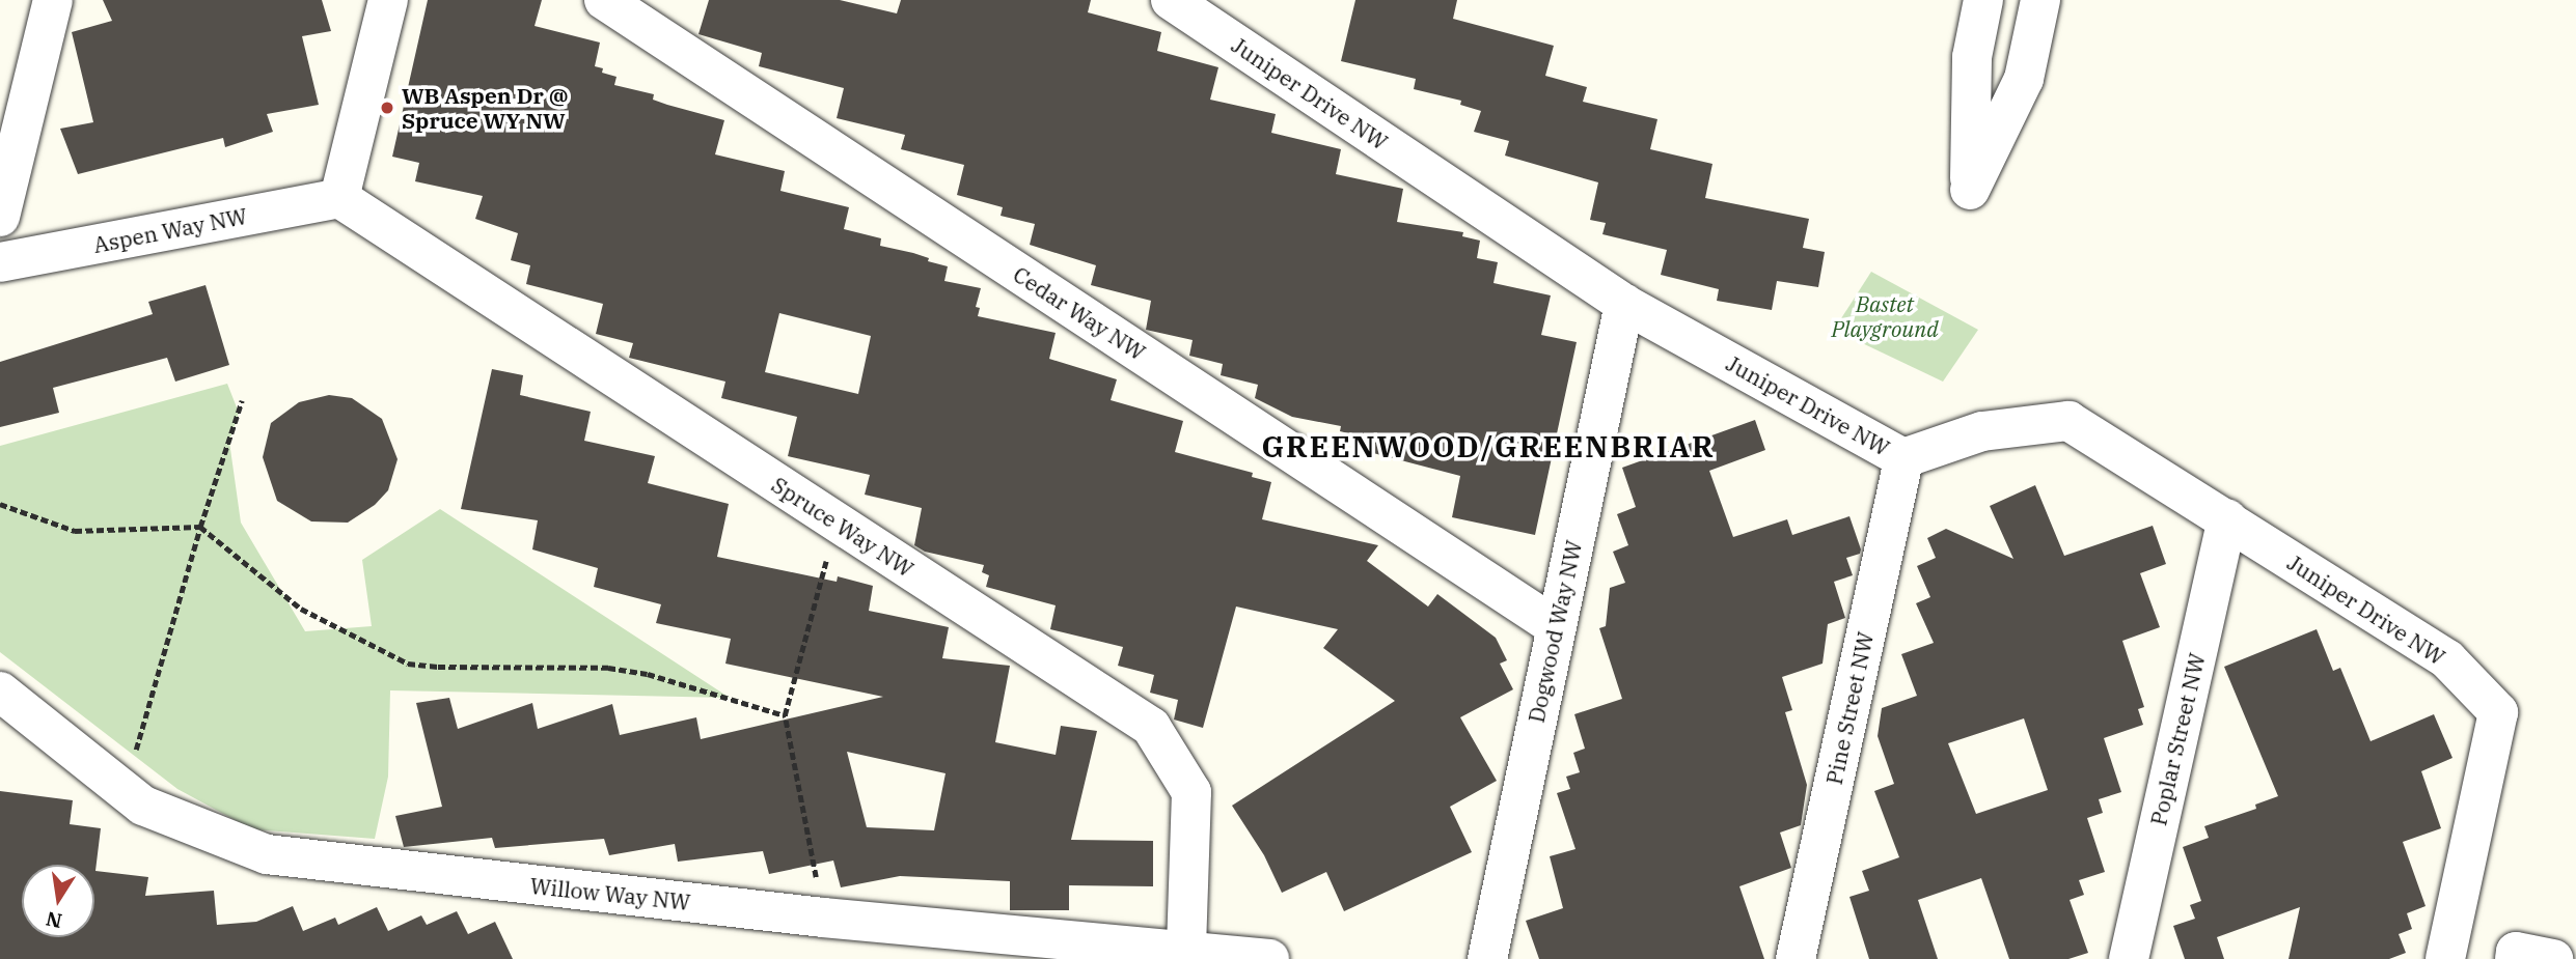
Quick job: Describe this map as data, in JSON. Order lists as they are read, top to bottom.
{
  "streets": {
    "street": [
      "Juniper Drive NW",
      "Aspen Way NW",
      "Cedar Way NW",
      "Spruce Way NW",
      "Dogwood Way NW",
      "Pine Street NW",
      "Poplar Street NW",
      "Willow Way NW"
    ]
  },
  "crossings": [
    ["Juniper Drive NW", "Dogwood Way NW"],
    ["Juniper Drive NW", "Pine Street NW"],
    ["Juniper Drive NW", "Poplar Street NW"],
    ["Aspen Way NW", "Spruce Way NW"],
    ["Cedar Way NW", "Dogwood Way NW"],
    ["Spruce Way NW", "Willow Way NW"]
  ],
  "districts": ["GREENWOOD/GREENBRIAR"],
  "parks": ["Bastet Playground"],
  "places": ["WB Aspen Dr @ Spruce WY NW"],
  "north": "bottom"
}
